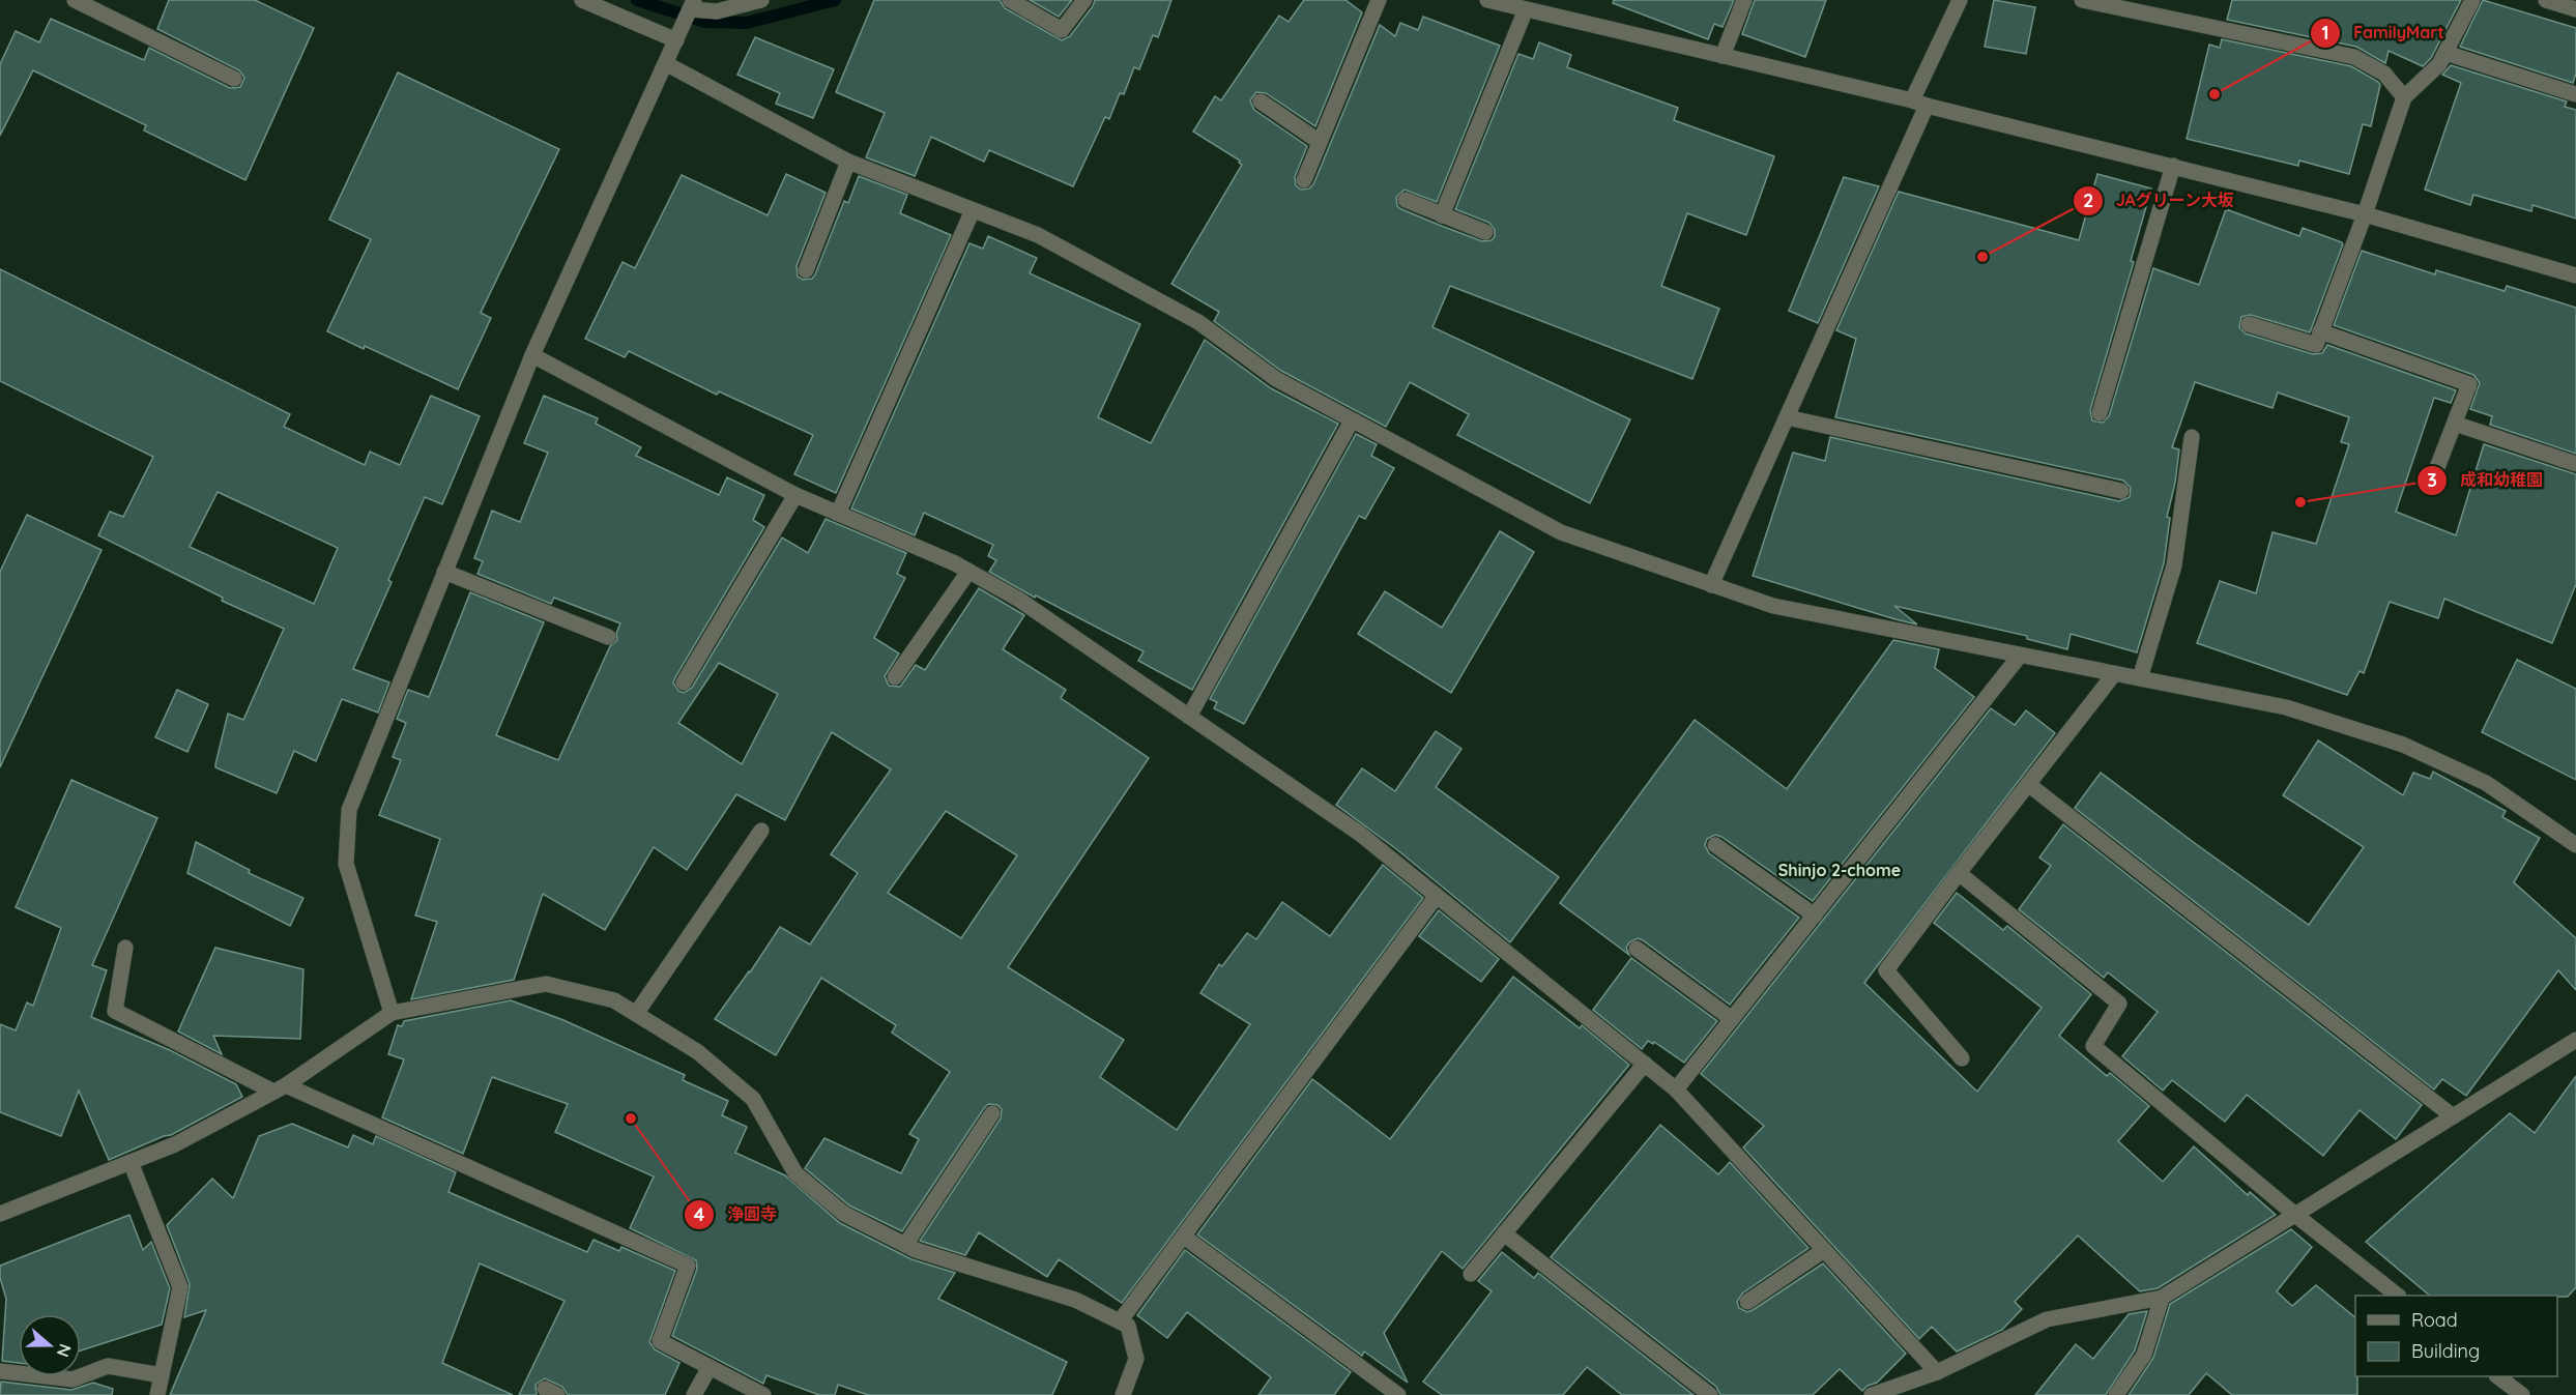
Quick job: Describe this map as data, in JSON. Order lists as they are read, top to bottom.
{
  "districts": ["Shinjo 2-chome"],
  "places": [
    "FamilyMart",
    "JAグリーン大坂",
    "成和幼稚園",
    "浄圓寺"
  ],
  "legend": ["Road", "Building"],
  "north": "right"
}
